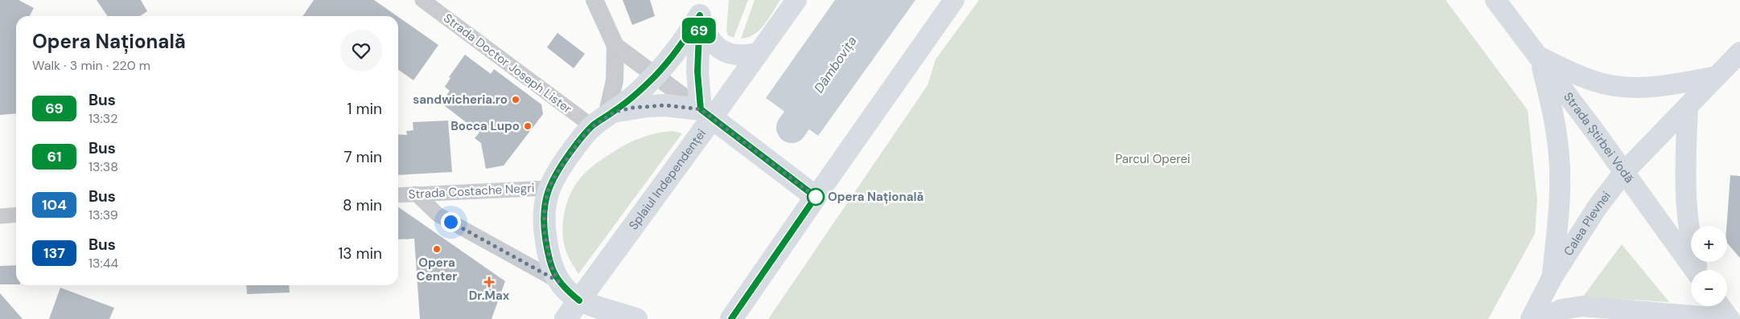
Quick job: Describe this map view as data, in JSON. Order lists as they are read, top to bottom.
{
  "streets": {
    "main road": ["Strada Știrbei Vodă", "Splaiul Independenței", "Calea Plevnei"],
    "street": ["Strada Doctor Joseph Lister", "Strada Costache Negri"]
  },
  "crossings": [
    ["Strada Știrbei Vodă", "Calea Plevnei"]
  ],
  "water": ["Dâmbovița"],
  "parks": ["Parcul Operei"],
  "places": {
    "other": [
      "sandwicheria.ro",
      "Bocca Lupo",
      "Opera Națională",
      "Opera Center"
    ],
    "health": ["Dr.Max"]
  },
  "lines": ["bus line 69"],
  "page": {
    "on_map": "69",
    "heading": ["Opera Națională", "Walk · 3 min · 220 m"],
    "list": [
      {
        "mark": "69",
        "name": "Bus",
        "note": "13:32",
        "value": "1 min"
      },
      {
        "mark": "61",
        "name": "Bus",
        "note": "13:38",
        "value": "7 min"
      },
      {
        "mark": "104",
        "name": "Bus",
        "note": "13:39",
        "value": "8 min"
      },
      {
        "mark": "137",
        "name": "Bus",
        "note": "13:44",
        "value": "13 min"
      }
    ],
    "map_buttons": ["+", "−"]
  }
}
